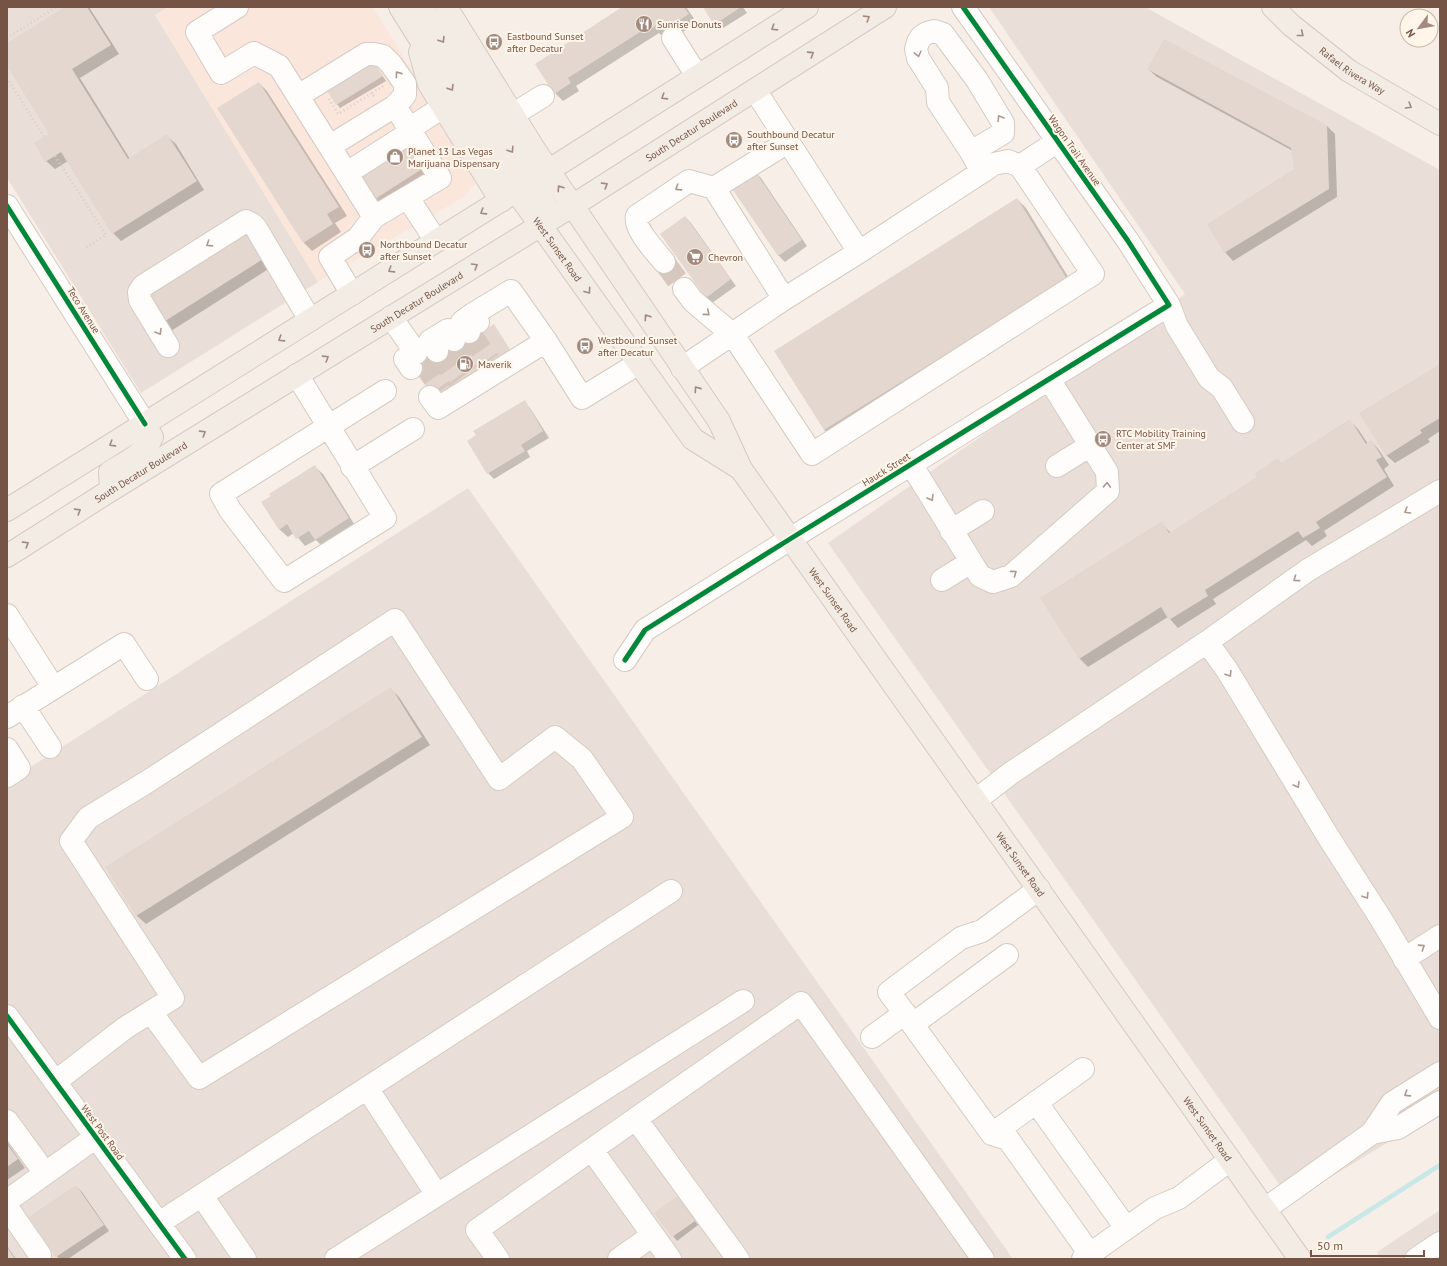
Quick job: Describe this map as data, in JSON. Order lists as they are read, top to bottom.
{
  "streets": {
    "main road": ["Rafael Rivera Way", "South Decatur Boulevard", "West Sunset Road"],
    "street": [
      "Wagon Trail Avenue",
      "Teco Avenue",
      "Hauck Street",
      "West Post Road"
    ]
  },
  "crossings": [
    ["South Decatur Boulevard", "West Sunset Road"],
    ["Wagon Trail Avenue", "Hauck Street"],
    ["West Sunset Road", "Hauck Street"]
  ],
  "one_way": ["Rafael Rivera Way"],
  "places": {
    "restaurant": ["Sunrise Donuts"],
    "bus stop": [
      "Eastbound Sunset after Decatur",
      "Southbound Decatur after Sunset",
      "Northbound Decatur after Sunset",
      "Westbound Sunset after Decatur",
      "RTC Mobility Training Center at SMF"
    ],
    "shop": ["Planet 13 Las Vegas Marijuana Dispensary"],
    "supermarket": ["Chevron"],
    "fuel station": ["Maverik"]
  },
  "scale_bar": "50 m",
  "north": "bottom left"
}
